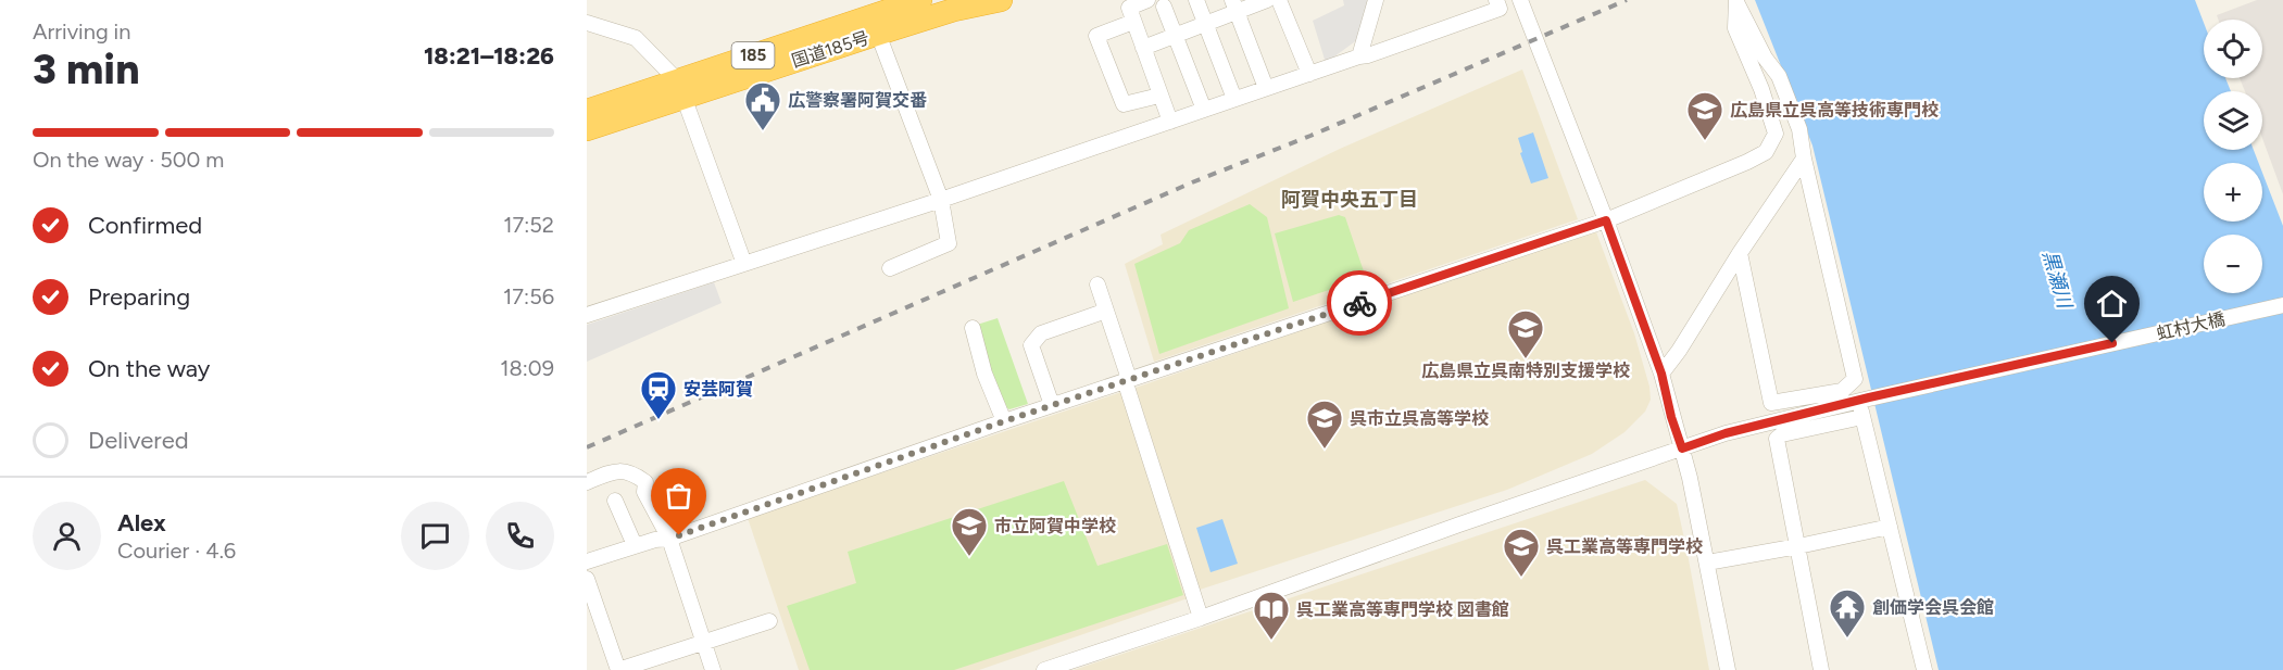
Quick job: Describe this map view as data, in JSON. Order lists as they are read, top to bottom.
{
  "streets": {
    "highway": ["国道185号", "185"],
    "street": ["虹村大橋"]
  },
  "districts": ["阿賀中央五丁目"],
  "water": ["黒瀬川"],
  "places": {
    "public building": ["広警察署阿賀交番"],
    "school or university": [
      "広島県立呉高等技術専門校",
      "広島県立呉南特別支援学校",
      "呉市立呉高等学校",
      "市立阿賀中学校",
      "呉工業高等専門学校"
    ],
    "station": ["安芸阿賀"],
    "temple": ["創価学会呉会館"],
    "library": ["呉工業高等専門学校 図書館"]
  },
  "page": {
    "heading": ["3 min", "Arriving in", "18:21–18:26"],
    "panel": ["Alex", "Courier · 4.6"],
    "map_buttons": ["+", "−"],
    "bar": "On the way · 500 m",
    "list": [
      ["Confirmed", "17:52"],
      ["Preparing", "17:56"],
      ["On the way", "18:09"],
      "Delivered"
    ]
  }
}
